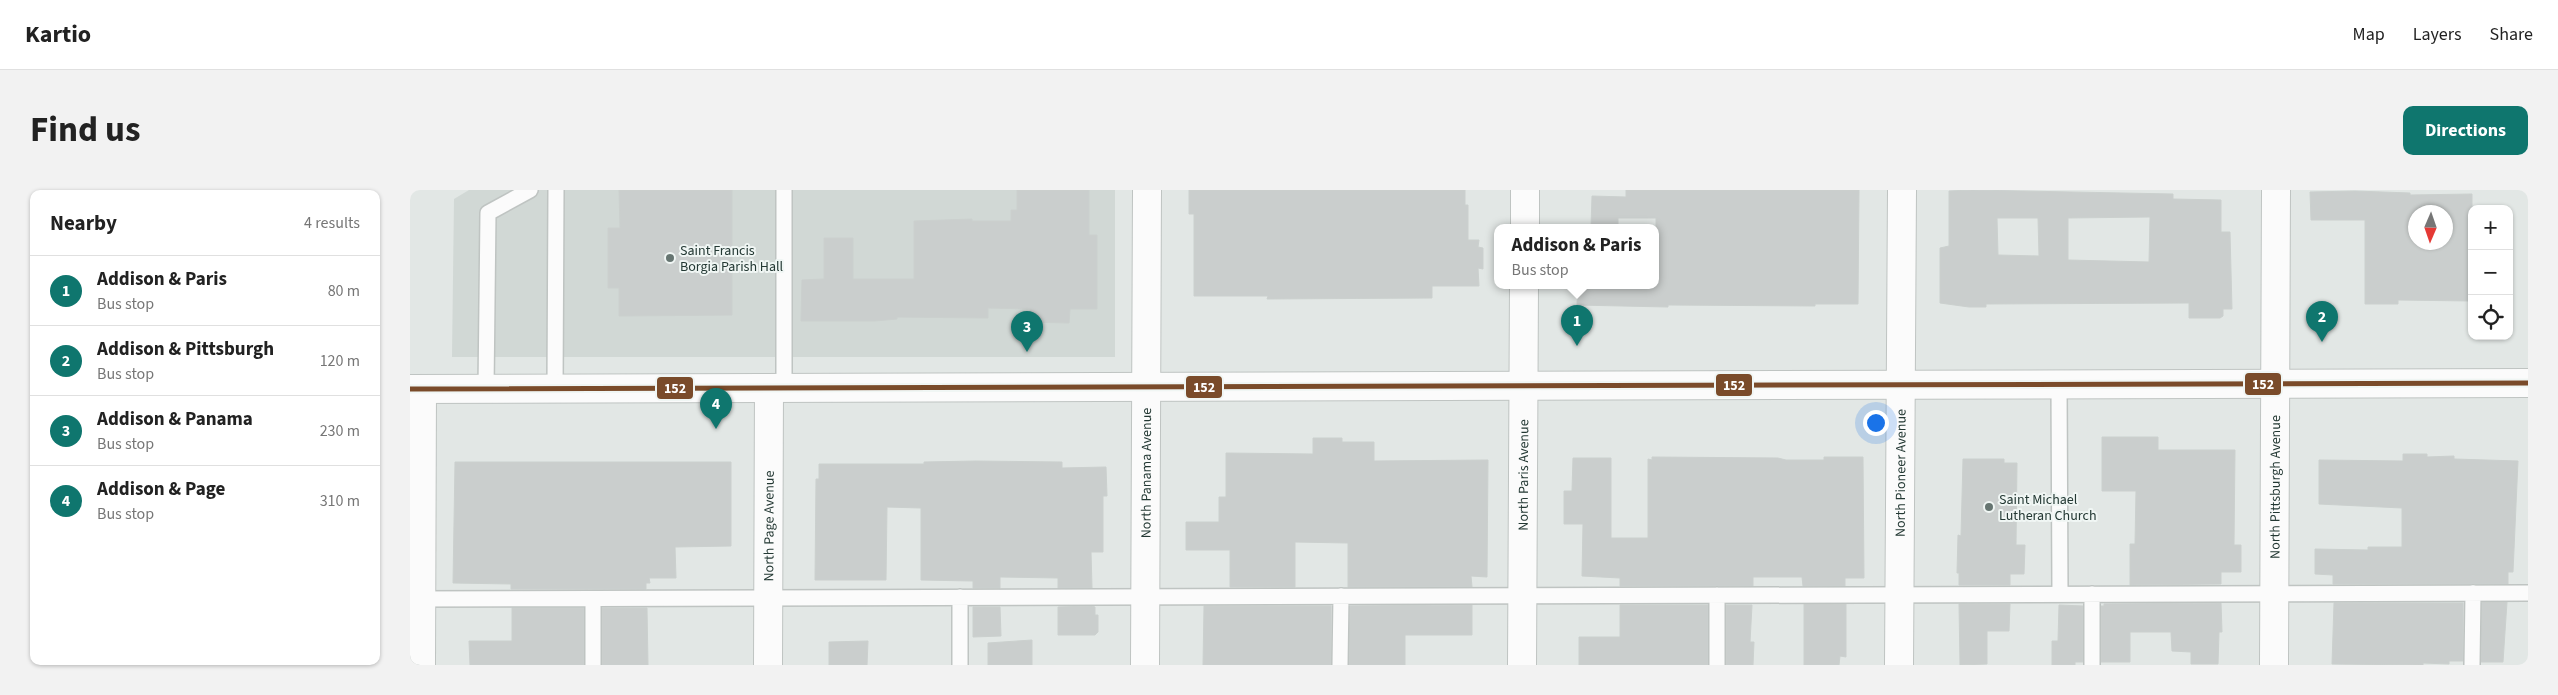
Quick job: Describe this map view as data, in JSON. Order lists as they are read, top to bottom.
{
  "streets": {
    "street": [
      "North Pioneer Avenue",
      "North Panama Avenue",
      "North Paris Avenue",
      "North Pittsburgh Avenue",
      "North Page Avenue"
    ]
  },
  "places": ["Saint Francis Borgia Parish Hall", "Saint Michael Lutheran Church"],
  "lines": ["transit line 152"],
  "north": "bottom",
  "page": {
    "header": "Kartio",
    "nav": ["Map", "Layers", "Share"],
    "title": "Find us",
    "buttons": "Directions",
    "heading": ["Nearby", "4 results"],
    "map_buttons": ["+", "−"],
    "popup": ["Addison & Paris", "Bus stop"],
    "list": [
      {
        "mark": "1",
        "name": "Addison & Paris",
        "note": "Bus stop",
        "value": "80 m"
      },
      {
        "mark": "2",
        "name": "Addison & Pittsburgh",
        "note": "Bus stop",
        "value": "120 m"
      },
      {
        "mark": "3",
        "name": "Addison & Panama",
        "note": "Bus stop",
        "value": "230 m"
      },
      {
        "mark": "4",
        "name": "Addison & Page",
        "note": "Bus stop",
        "value": "310 m"
      }
    ],
    "pins": [
      "2",
      "1",
      "3",
      "4"
    ]
  }
}
